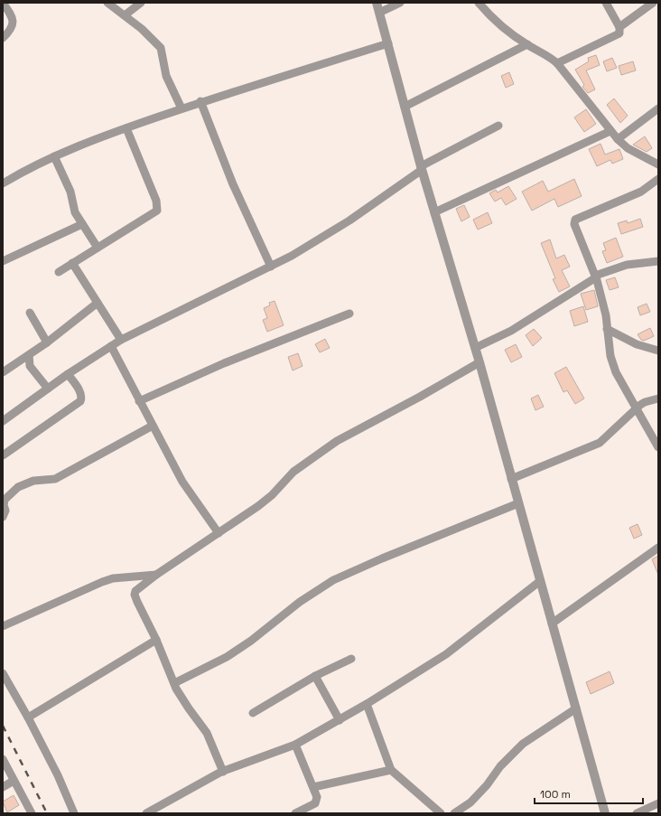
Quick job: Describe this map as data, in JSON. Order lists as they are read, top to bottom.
{
  "scale_bar": "100 m"
}
